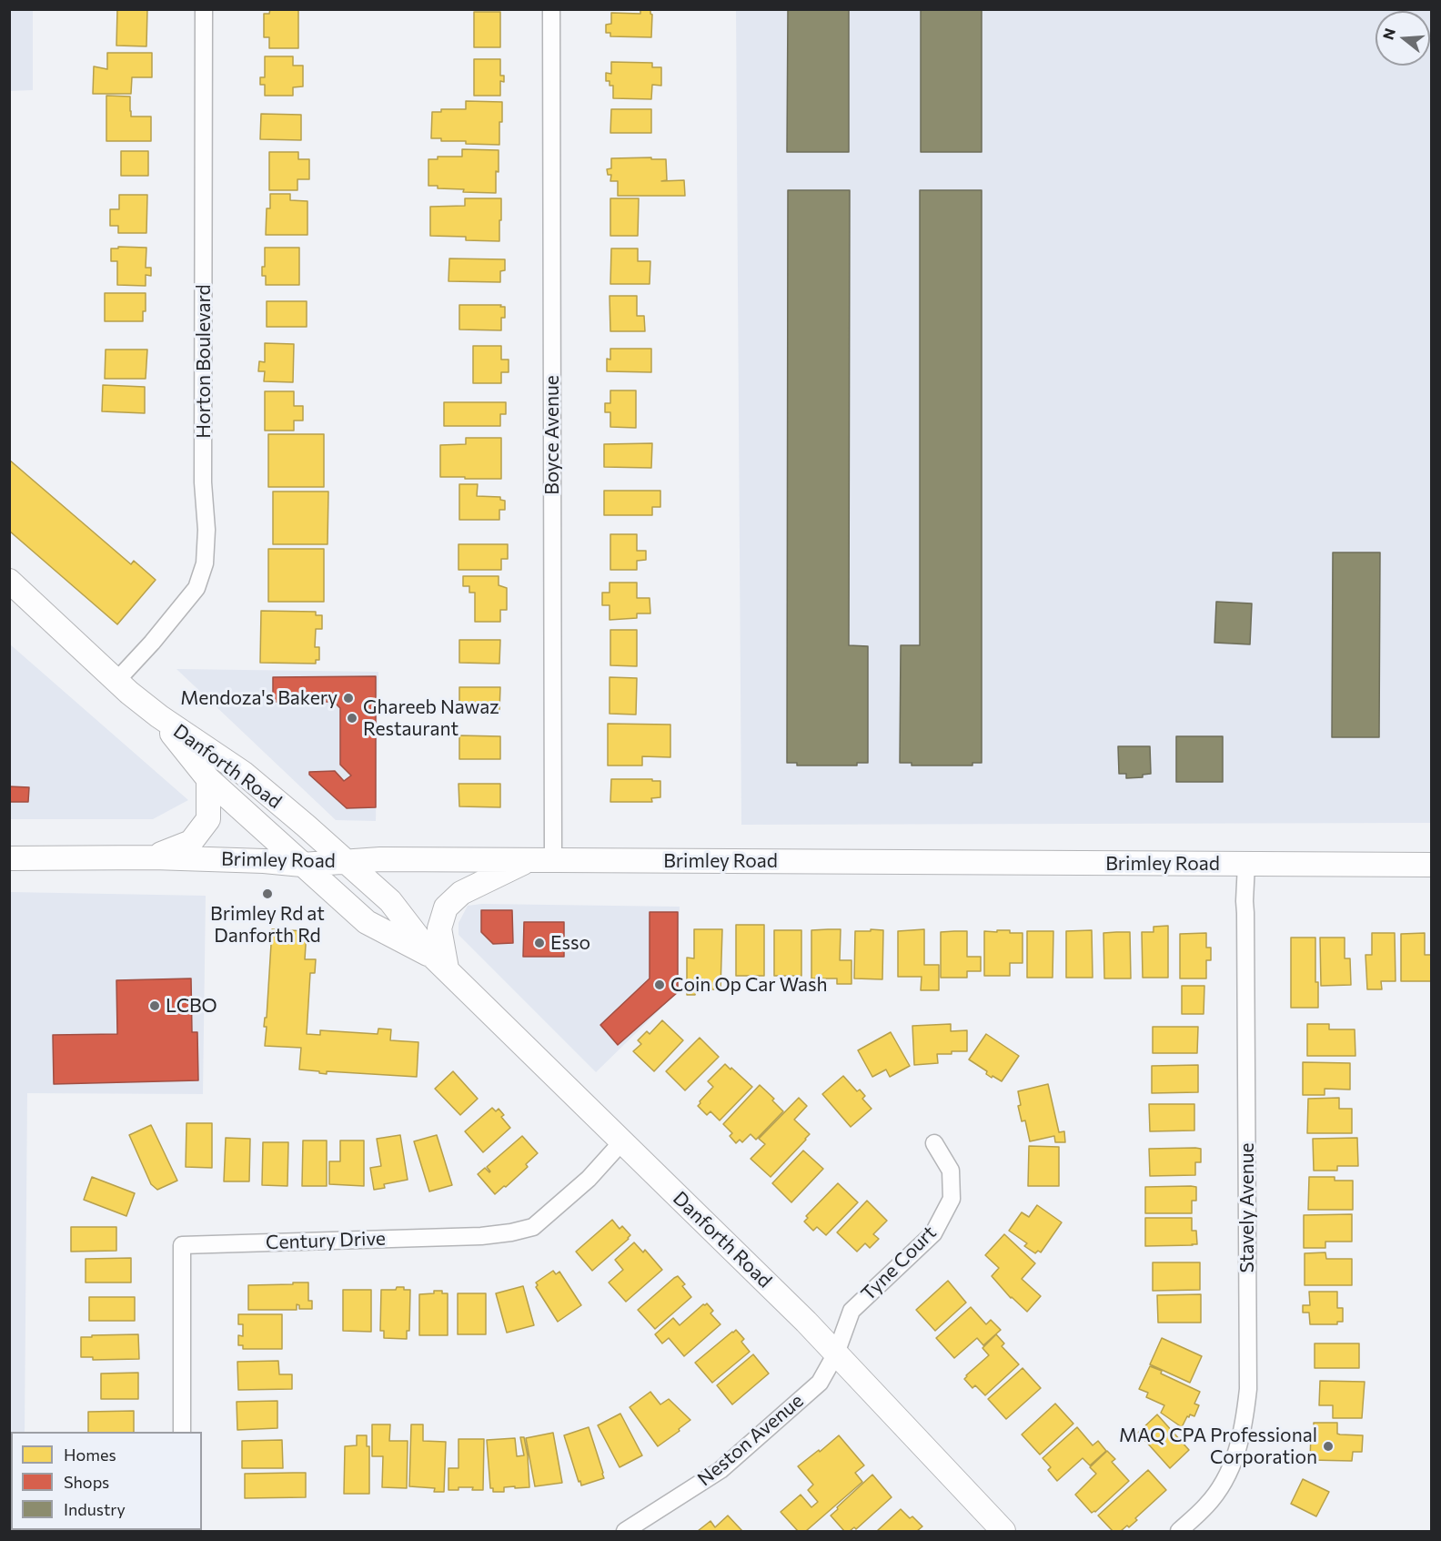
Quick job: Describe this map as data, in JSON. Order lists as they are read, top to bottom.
{
  "streets": {
    "main road": ["Danforth Road", "Brimley Road"],
    "street": [
      "Horton Boulevard",
      "Boyce Avenue",
      "Stavely Avenue",
      "Century Drive",
      "Tyne Court",
      "Neston Avenue"
    ]
  },
  "crossings": [
    ["Horton Boulevard", "Danforth Road"],
    ["Boyce Avenue", "Brimley Road"],
    ["Danforth Road", "Brimley Road"],
    ["Danforth Road", "Century Drive"],
    ["Danforth Road", "Tyne Court"],
    ["Danforth Road", "Neston Avenue"],
    ["Brimley Road", "Stavely Avenue"],
    ["Tyne Court", "Neston Avenue"]
  ],
  "places": [
    "Mendoza's Bakery",
    "Ghareeb Nawaz Restaurant",
    "Brimley Rd at Danforth Rd",
    "Esso",
    "Coin Op Car Wash",
    "LCBO",
    "MAQ CPA Professional Corporation"
  ],
  "legend": ["Homes", "Shops", "Industry"],
  "north": "left"
}
